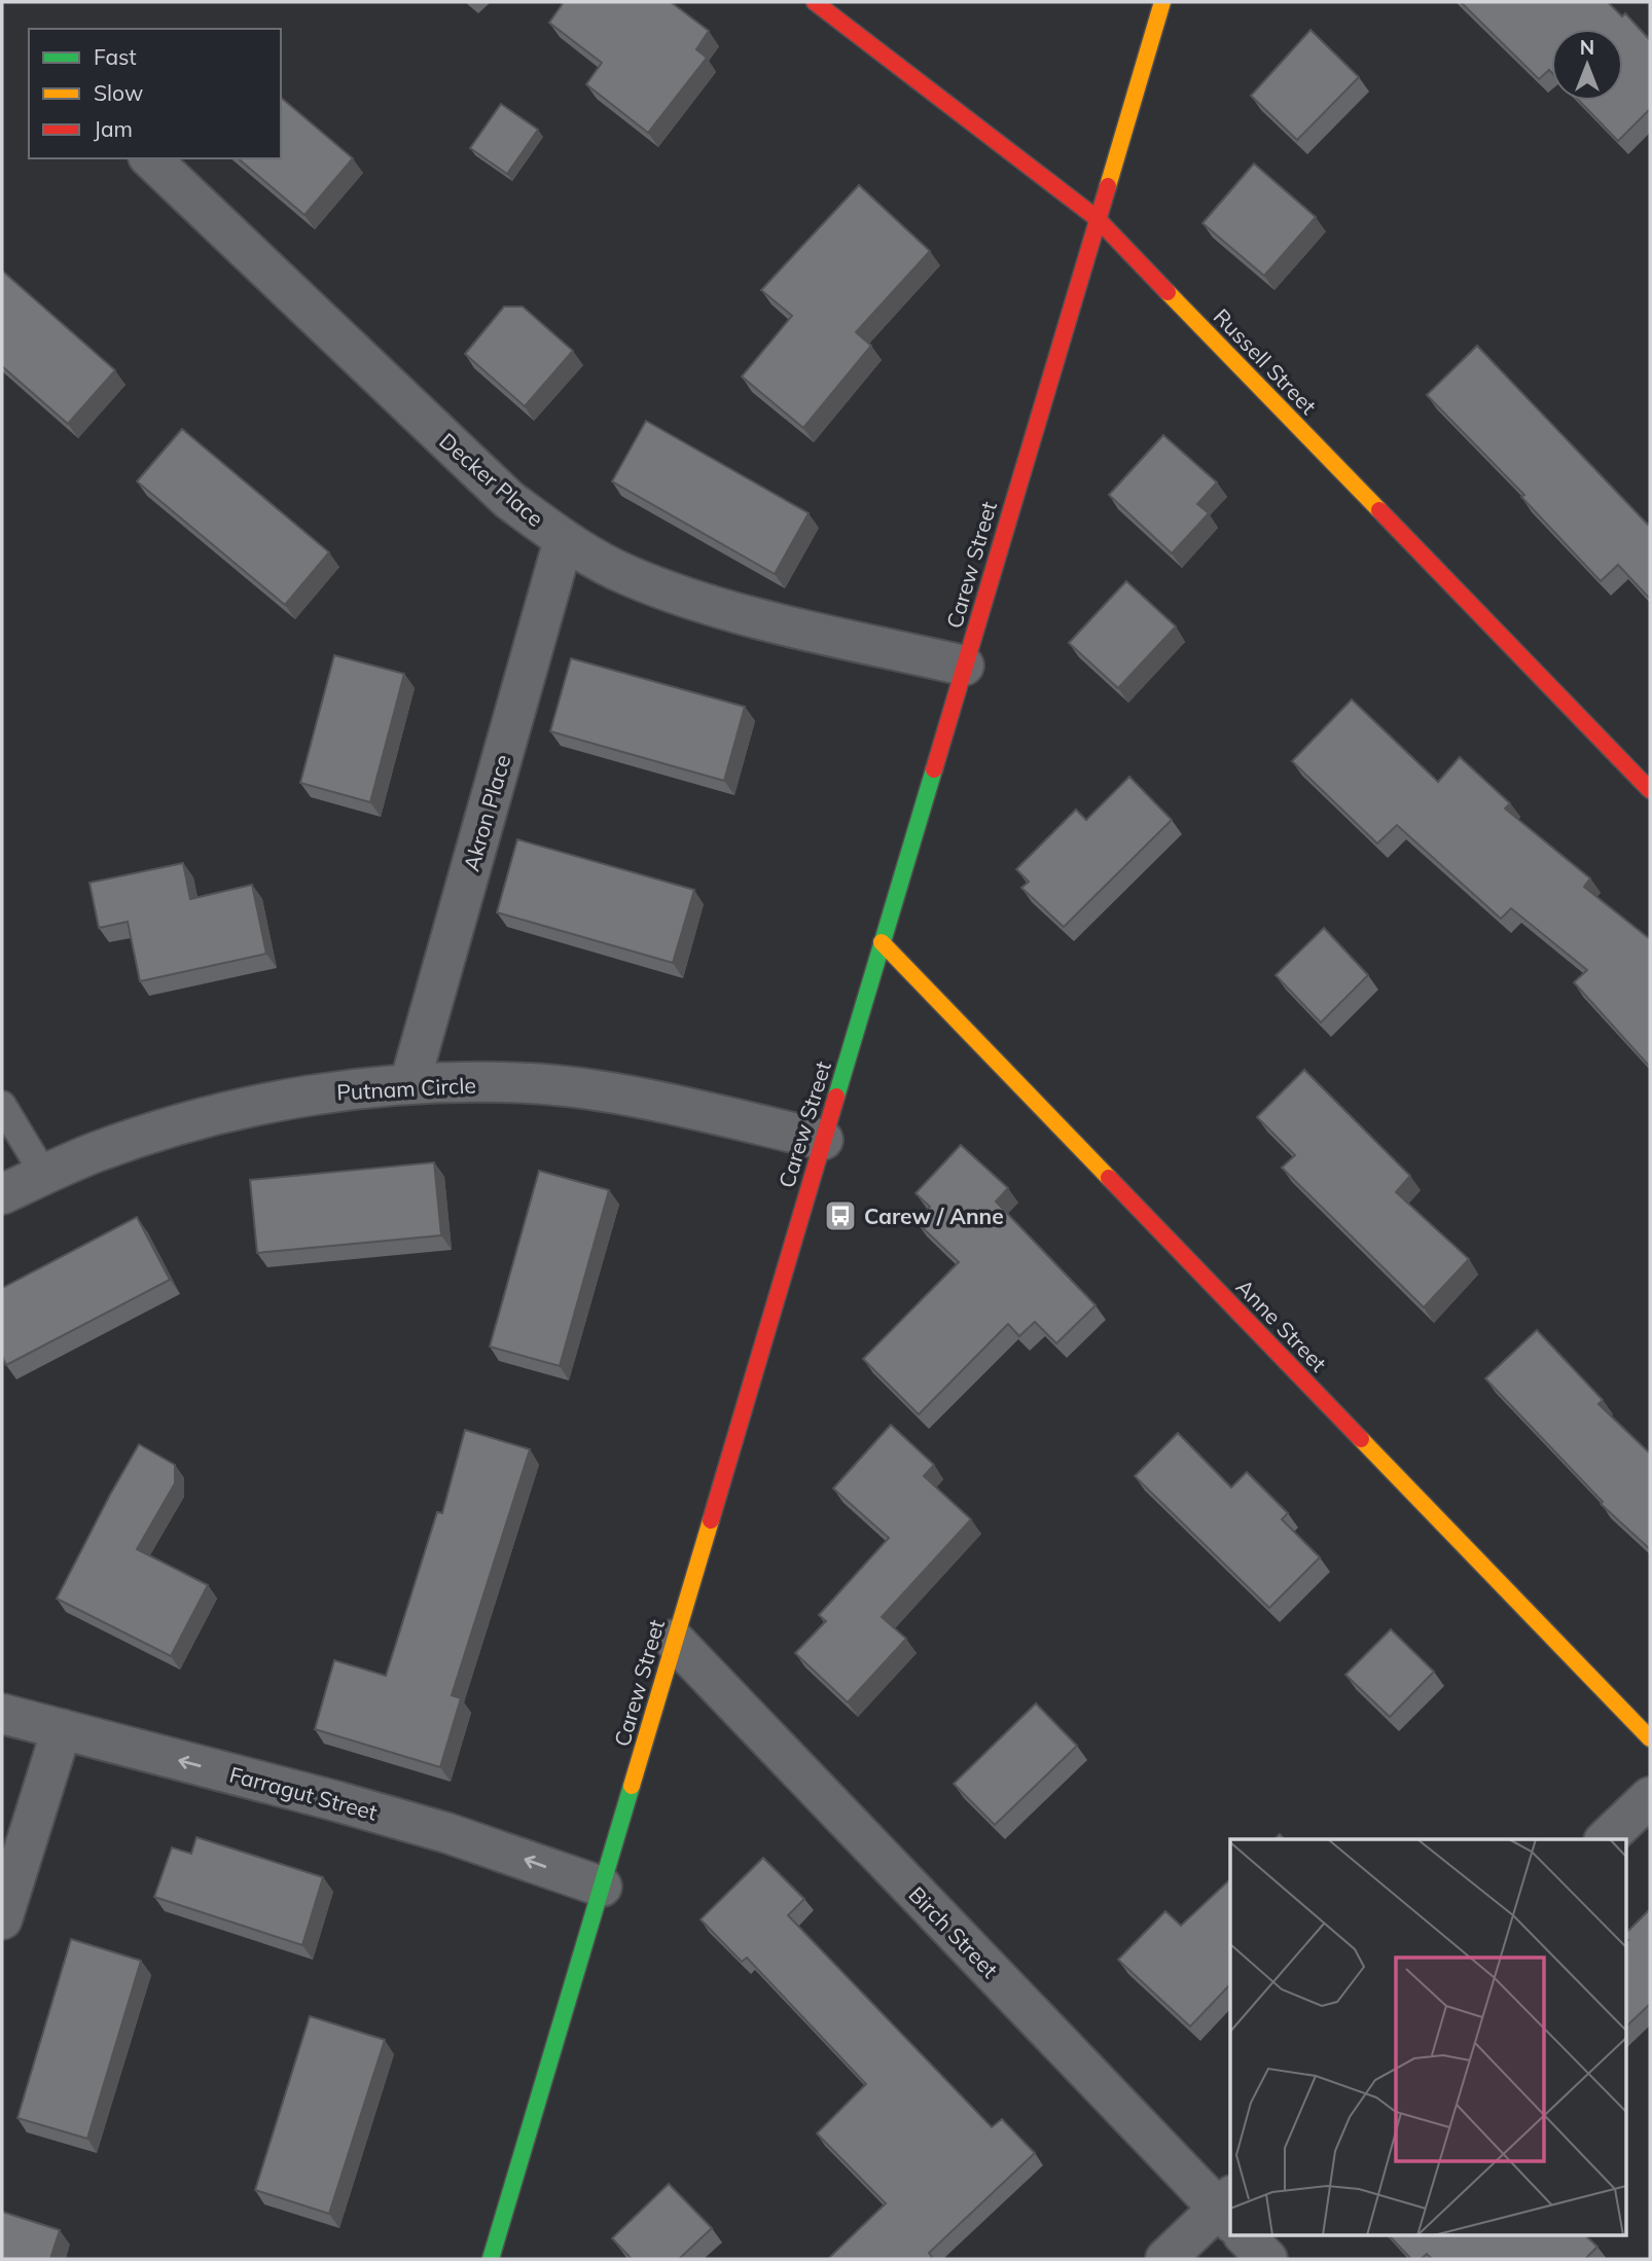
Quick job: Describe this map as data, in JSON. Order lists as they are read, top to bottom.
{
  "streets": {
    "street": [
      "Russell Street",
      "Decker Place",
      "Carew Street",
      "Akron Place",
      "Putnam Circle",
      "Anne Street",
      "Farragut Street",
      "Birch Street"
    ]
  },
  "crossings": [
    ["Russell Street", "Carew Street"],
    ["Decker Place", "Carew Street"],
    ["Decker Place", "Akron Place"],
    ["Carew Street", "Putnam Circle"],
    ["Carew Street", "Anne Street"],
    ["Carew Street", "Farragut Street"],
    ["Carew Street", "Birch Street"],
    ["Akron Place", "Putnam Circle"]
  ],
  "one_way": ["Farragut Street"],
  "places": {
    "bus stop": ["Carew / Anne"]
  },
  "legend": ["Fast", "Slow", "Jam"],
  "north": "top"
}
